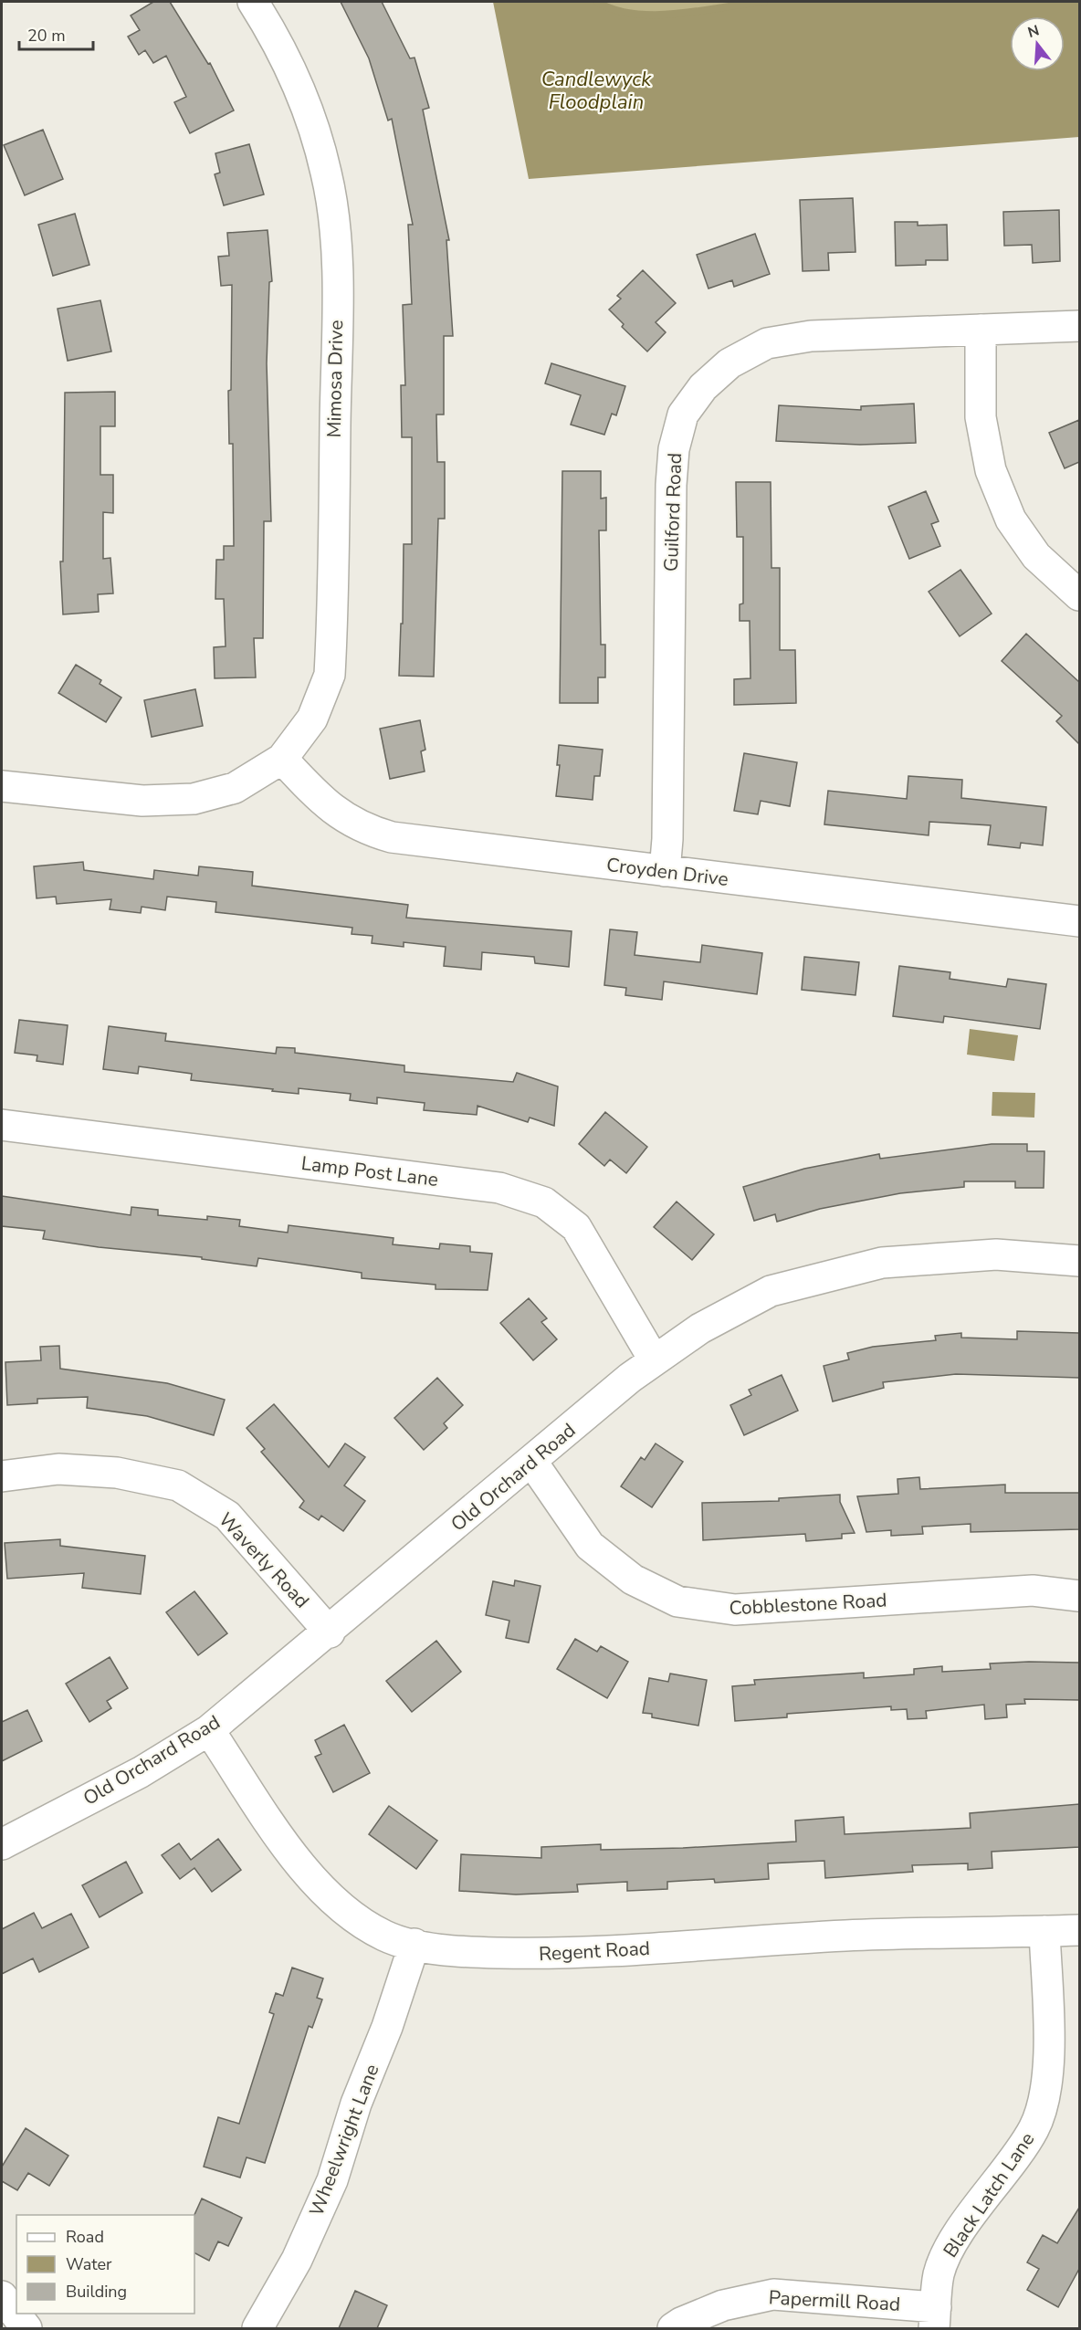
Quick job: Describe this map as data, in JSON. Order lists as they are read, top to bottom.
{
  "streets": {
    "street": [
      "Mimosa Drive",
      "Guilford Road",
      "Croyden Drive",
      "Lamp Post Lane",
      "Old Orchard Road",
      "Waverly Road",
      "Cobblestone Road",
      "Regent Road",
      "Wheelwright Lane",
      "Black Latch Lane",
      "Papermill Road"
    ]
  },
  "crossings": [
    ["Mimosa Drive", "Croyden Drive"],
    ["Guilford Road", "Croyden Drive"],
    ["Lamp Post Lane", "Old Orchard Road"],
    ["Old Orchard Road", "Waverly Road"],
    ["Old Orchard Road", "Cobblestone Road"],
    ["Old Orchard Road", "Regent Road"],
    ["Regent Road", "Wheelwright Lane"],
    ["Regent Road", "Black Latch Lane"],
    ["Black Latch Lane", "Papermill Road"]
  ],
  "water": ["Candlewyck Floodplain"],
  "legend": ["Road", "Water", "Building"],
  "scale_bar": "20 m",
  "north": "top"
}
